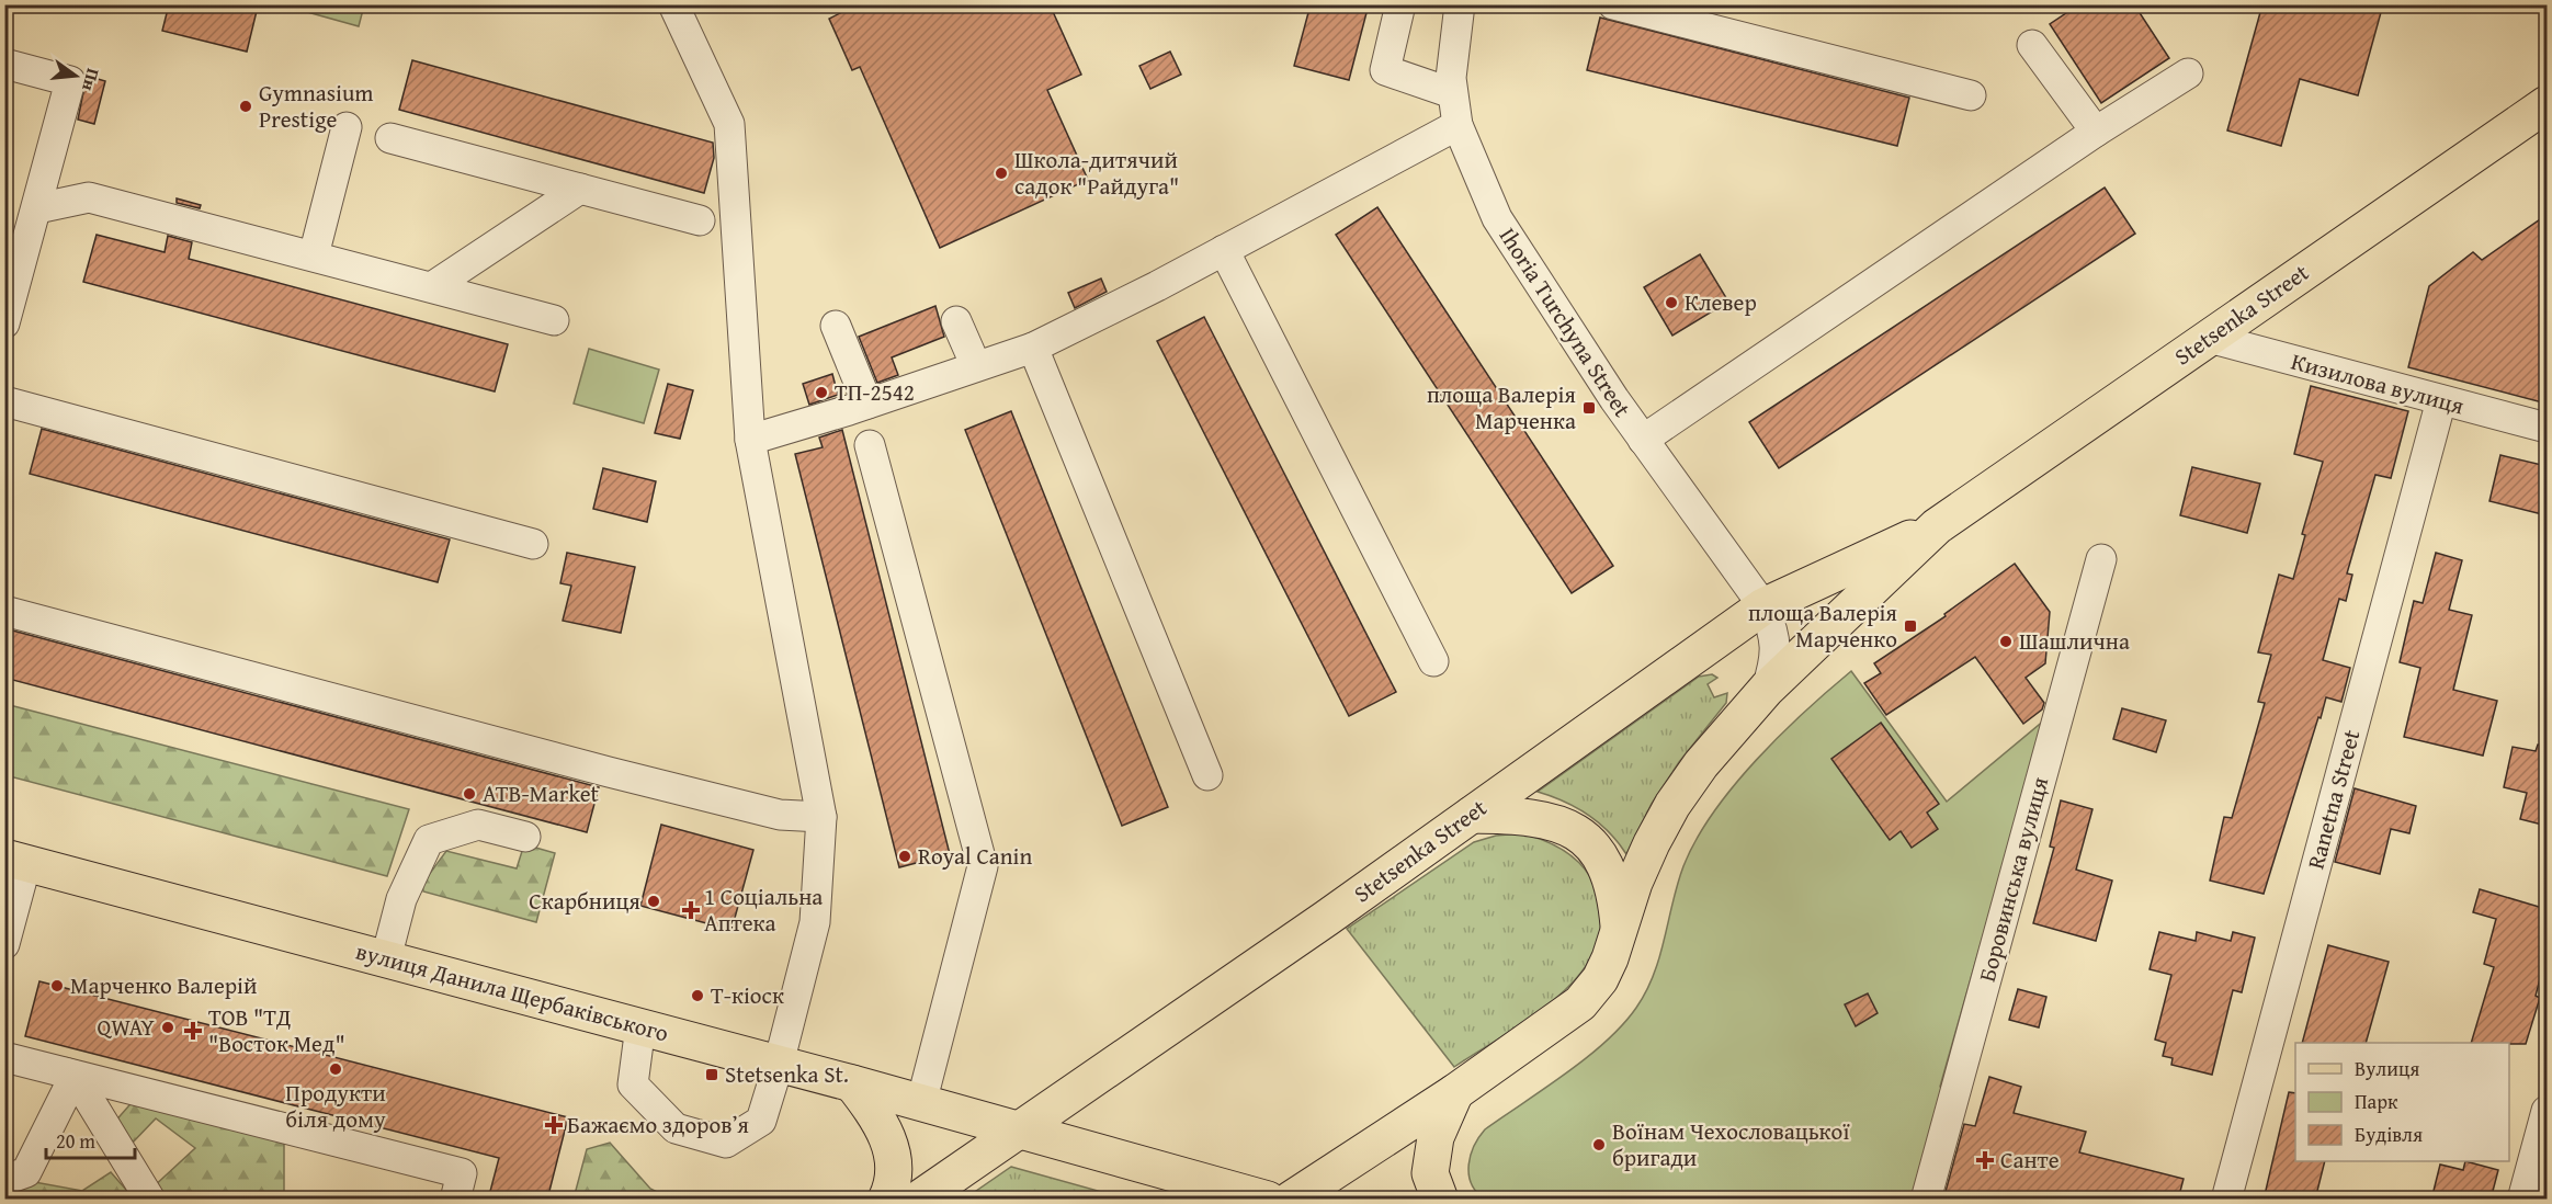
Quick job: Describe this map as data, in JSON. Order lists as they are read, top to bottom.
{
  "streets": {
    "main road": ["Stetsenka Street", "вулиця Данила Щербаківського"],
    "street": [
      "Ihoria Turchyna Street",
      "Кизилова вулиця",
      "Ranetna Street",
      "Боровинська вулиця"
    ]
  },
  "crossings": [
    ["Stetsenka Street", "Ihoria Turchyna Street"],
    ["Stetsenka Street", "Кизилова вулиця"],
    ["Stetsenka Street", "вулиця Данила Щербаківського"],
    ["Кизилова вулиця", "Ranetna Street"]
  ],
  "places": {
    "other": [
      "Gymnasium Prestige",
      "Школа-дитячий садок \"Райдуга\"",
      "Клевер",
      "ТП-2542",
      "Шашлична",
      "ATB-Market",
      "Royal Canin",
      "Скарбниця",
      "Марченко Валерій",
      "Т-кіоск",
      "QWAY",
      "Продукти біля дому",
      "Воїнам Чехословацької бригади"
    ],
    "transit": ["площа Валерія Марченка", "площа Валерія Марченко", "Stetsenka St."],
    "health": [
      "1 Соціальна Аптека",
      "ТОВ \"ТД \"Восток Мед\"",
      "Бажаємо здоровʼя",
      "Санте"
    ]
  },
  "legend": ["Вулиця", "Парк", "Будівля"],
  "scale_bar": "20 m",
  "north": "right"
}
